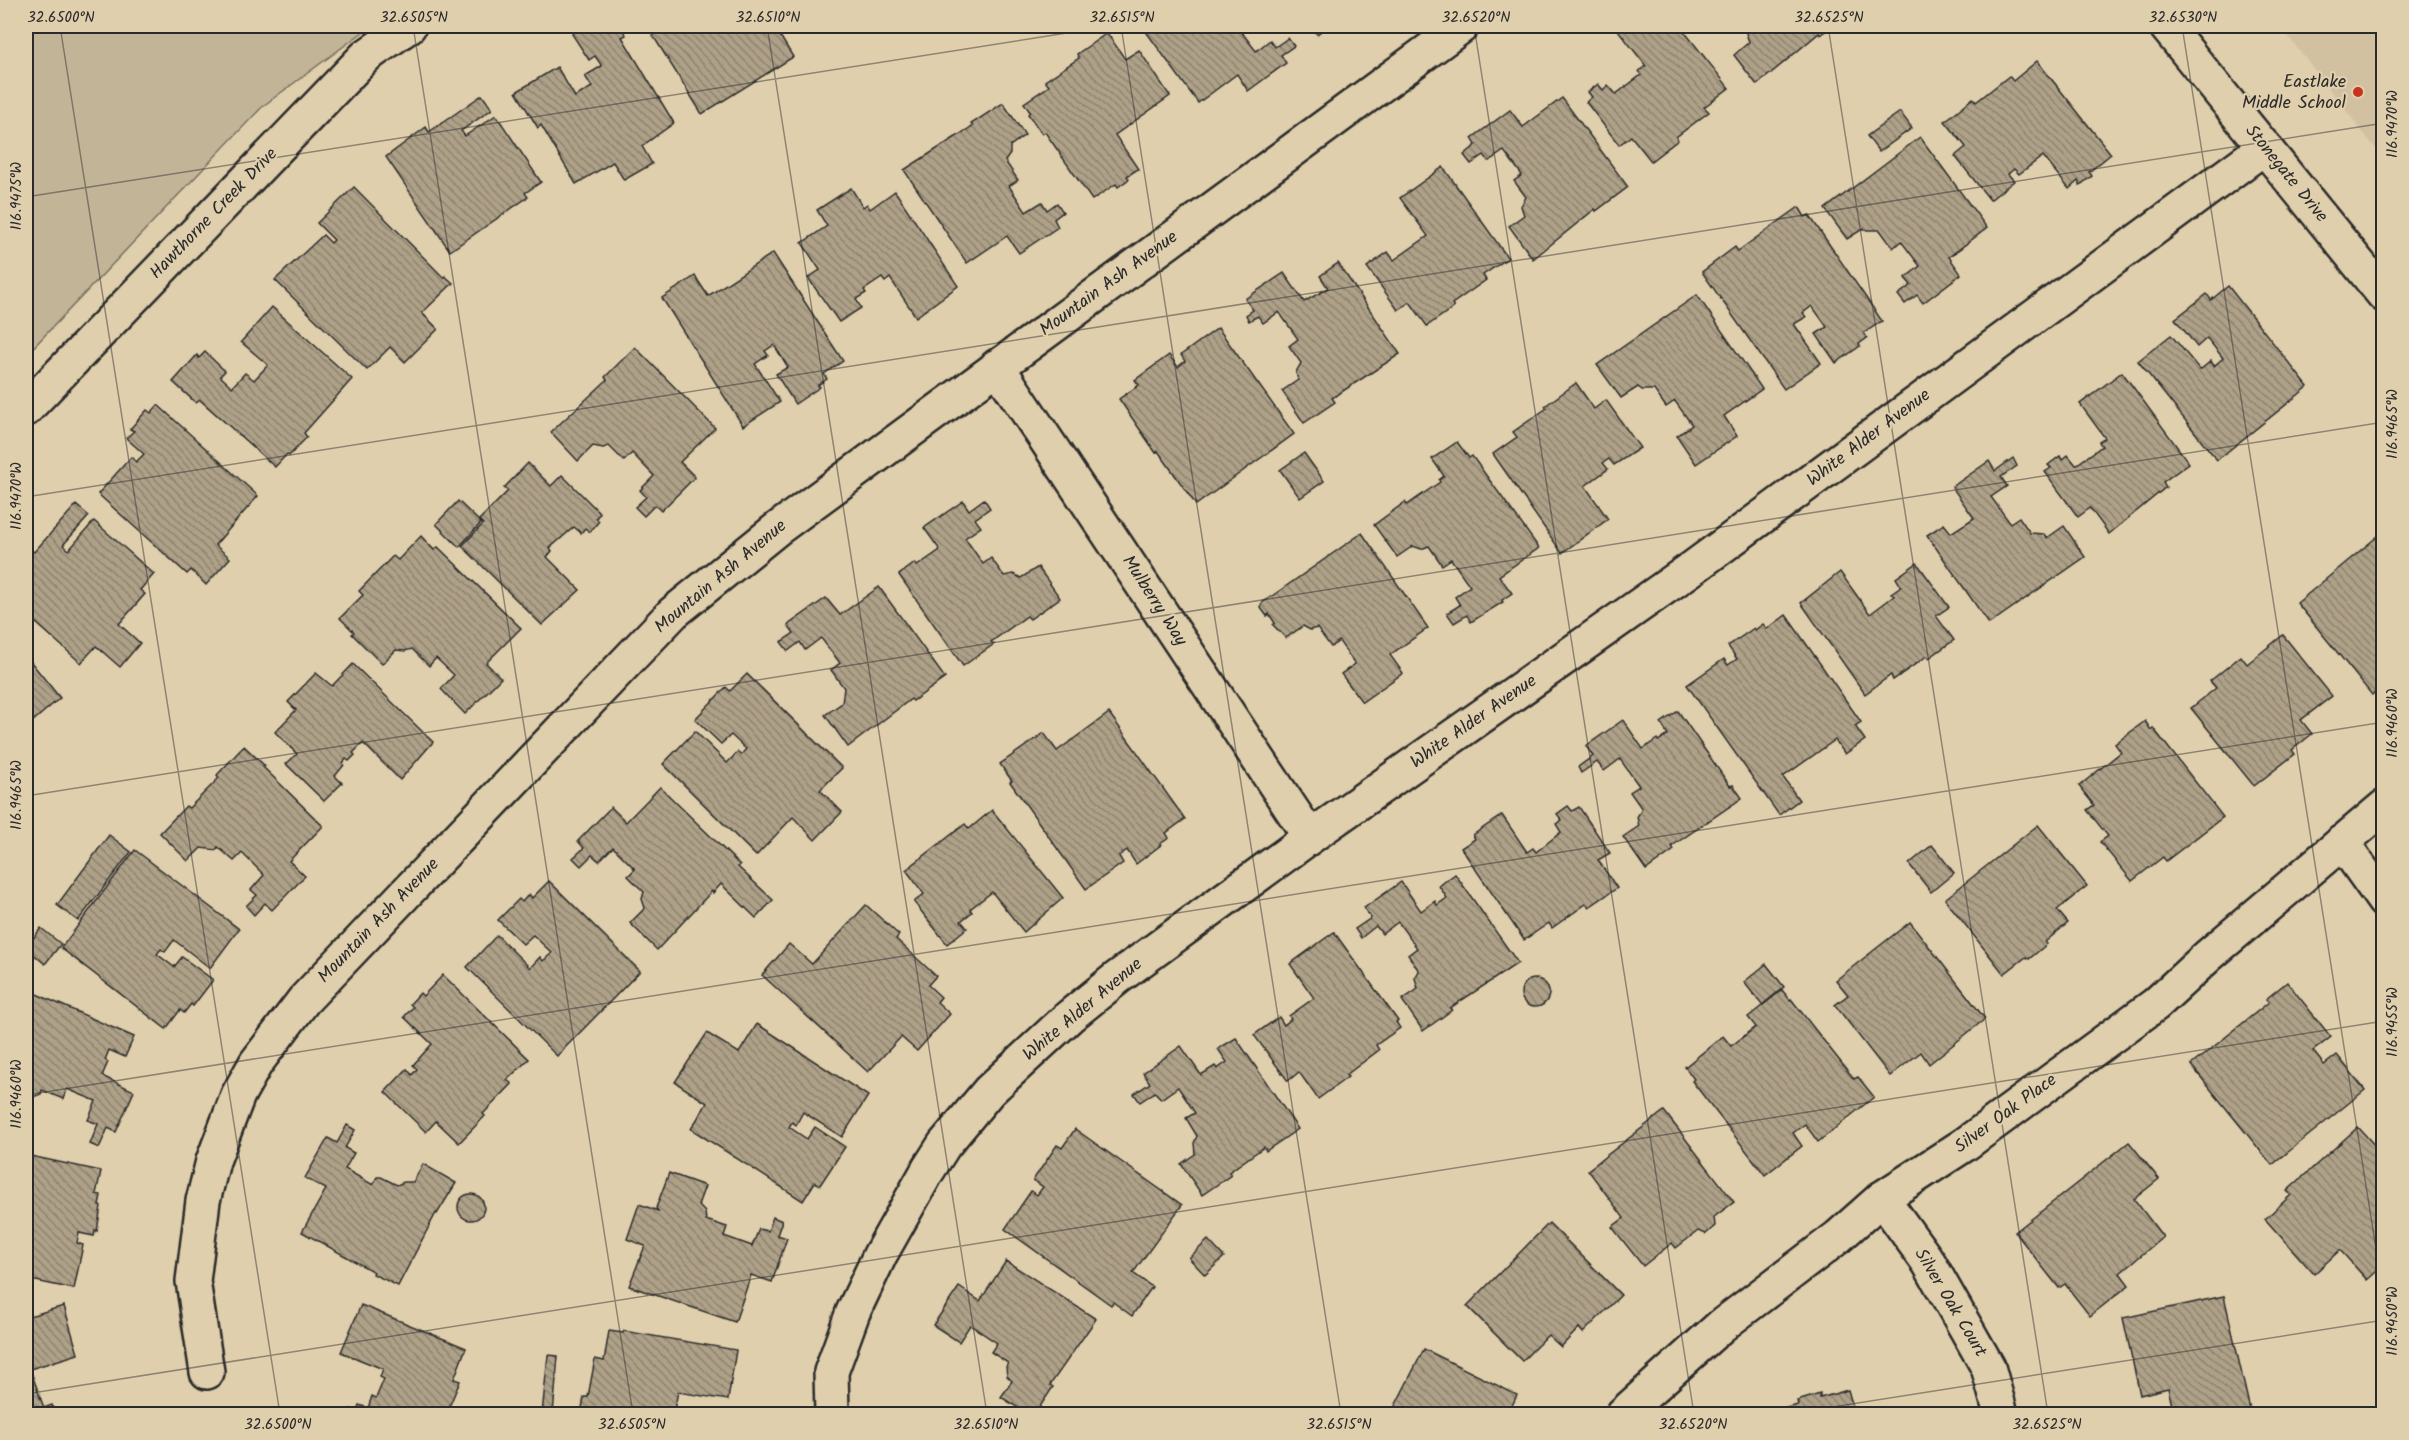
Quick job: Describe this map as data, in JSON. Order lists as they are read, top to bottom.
{
  "streets": {
    "street": [
      "Stonegate Drive",
      "Hawthorne Creek Drive",
      "Mountain Ash Avenue",
      "White Alder Avenue",
      "Mulberry Way",
      "Silver Oak Place",
      "Silver Oak Court"
    ]
  },
  "crossings": [
    ["Stonegate Drive", "White Alder Avenue"],
    ["Mountain Ash Avenue", "Mulberry Way"],
    ["White Alder Avenue", "Mulberry Way"],
    ["Silver Oak Place", "Silver Oak Court"]
  ],
  "places": ["Eastlake Middle School"],
  "coordinates": [
    "32.6500°N",
    "32.6505°N",
    "32.6510°N",
    "32.6515°N",
    "32.6520°N",
    "32.6525°N",
    "32.6530°N",
    "116.9470°W",
    "116.9475°W",
    "116.9465°W",
    "116.9460°W",
    "116.9455°W",
    "116.9450°W"
  ]
}
